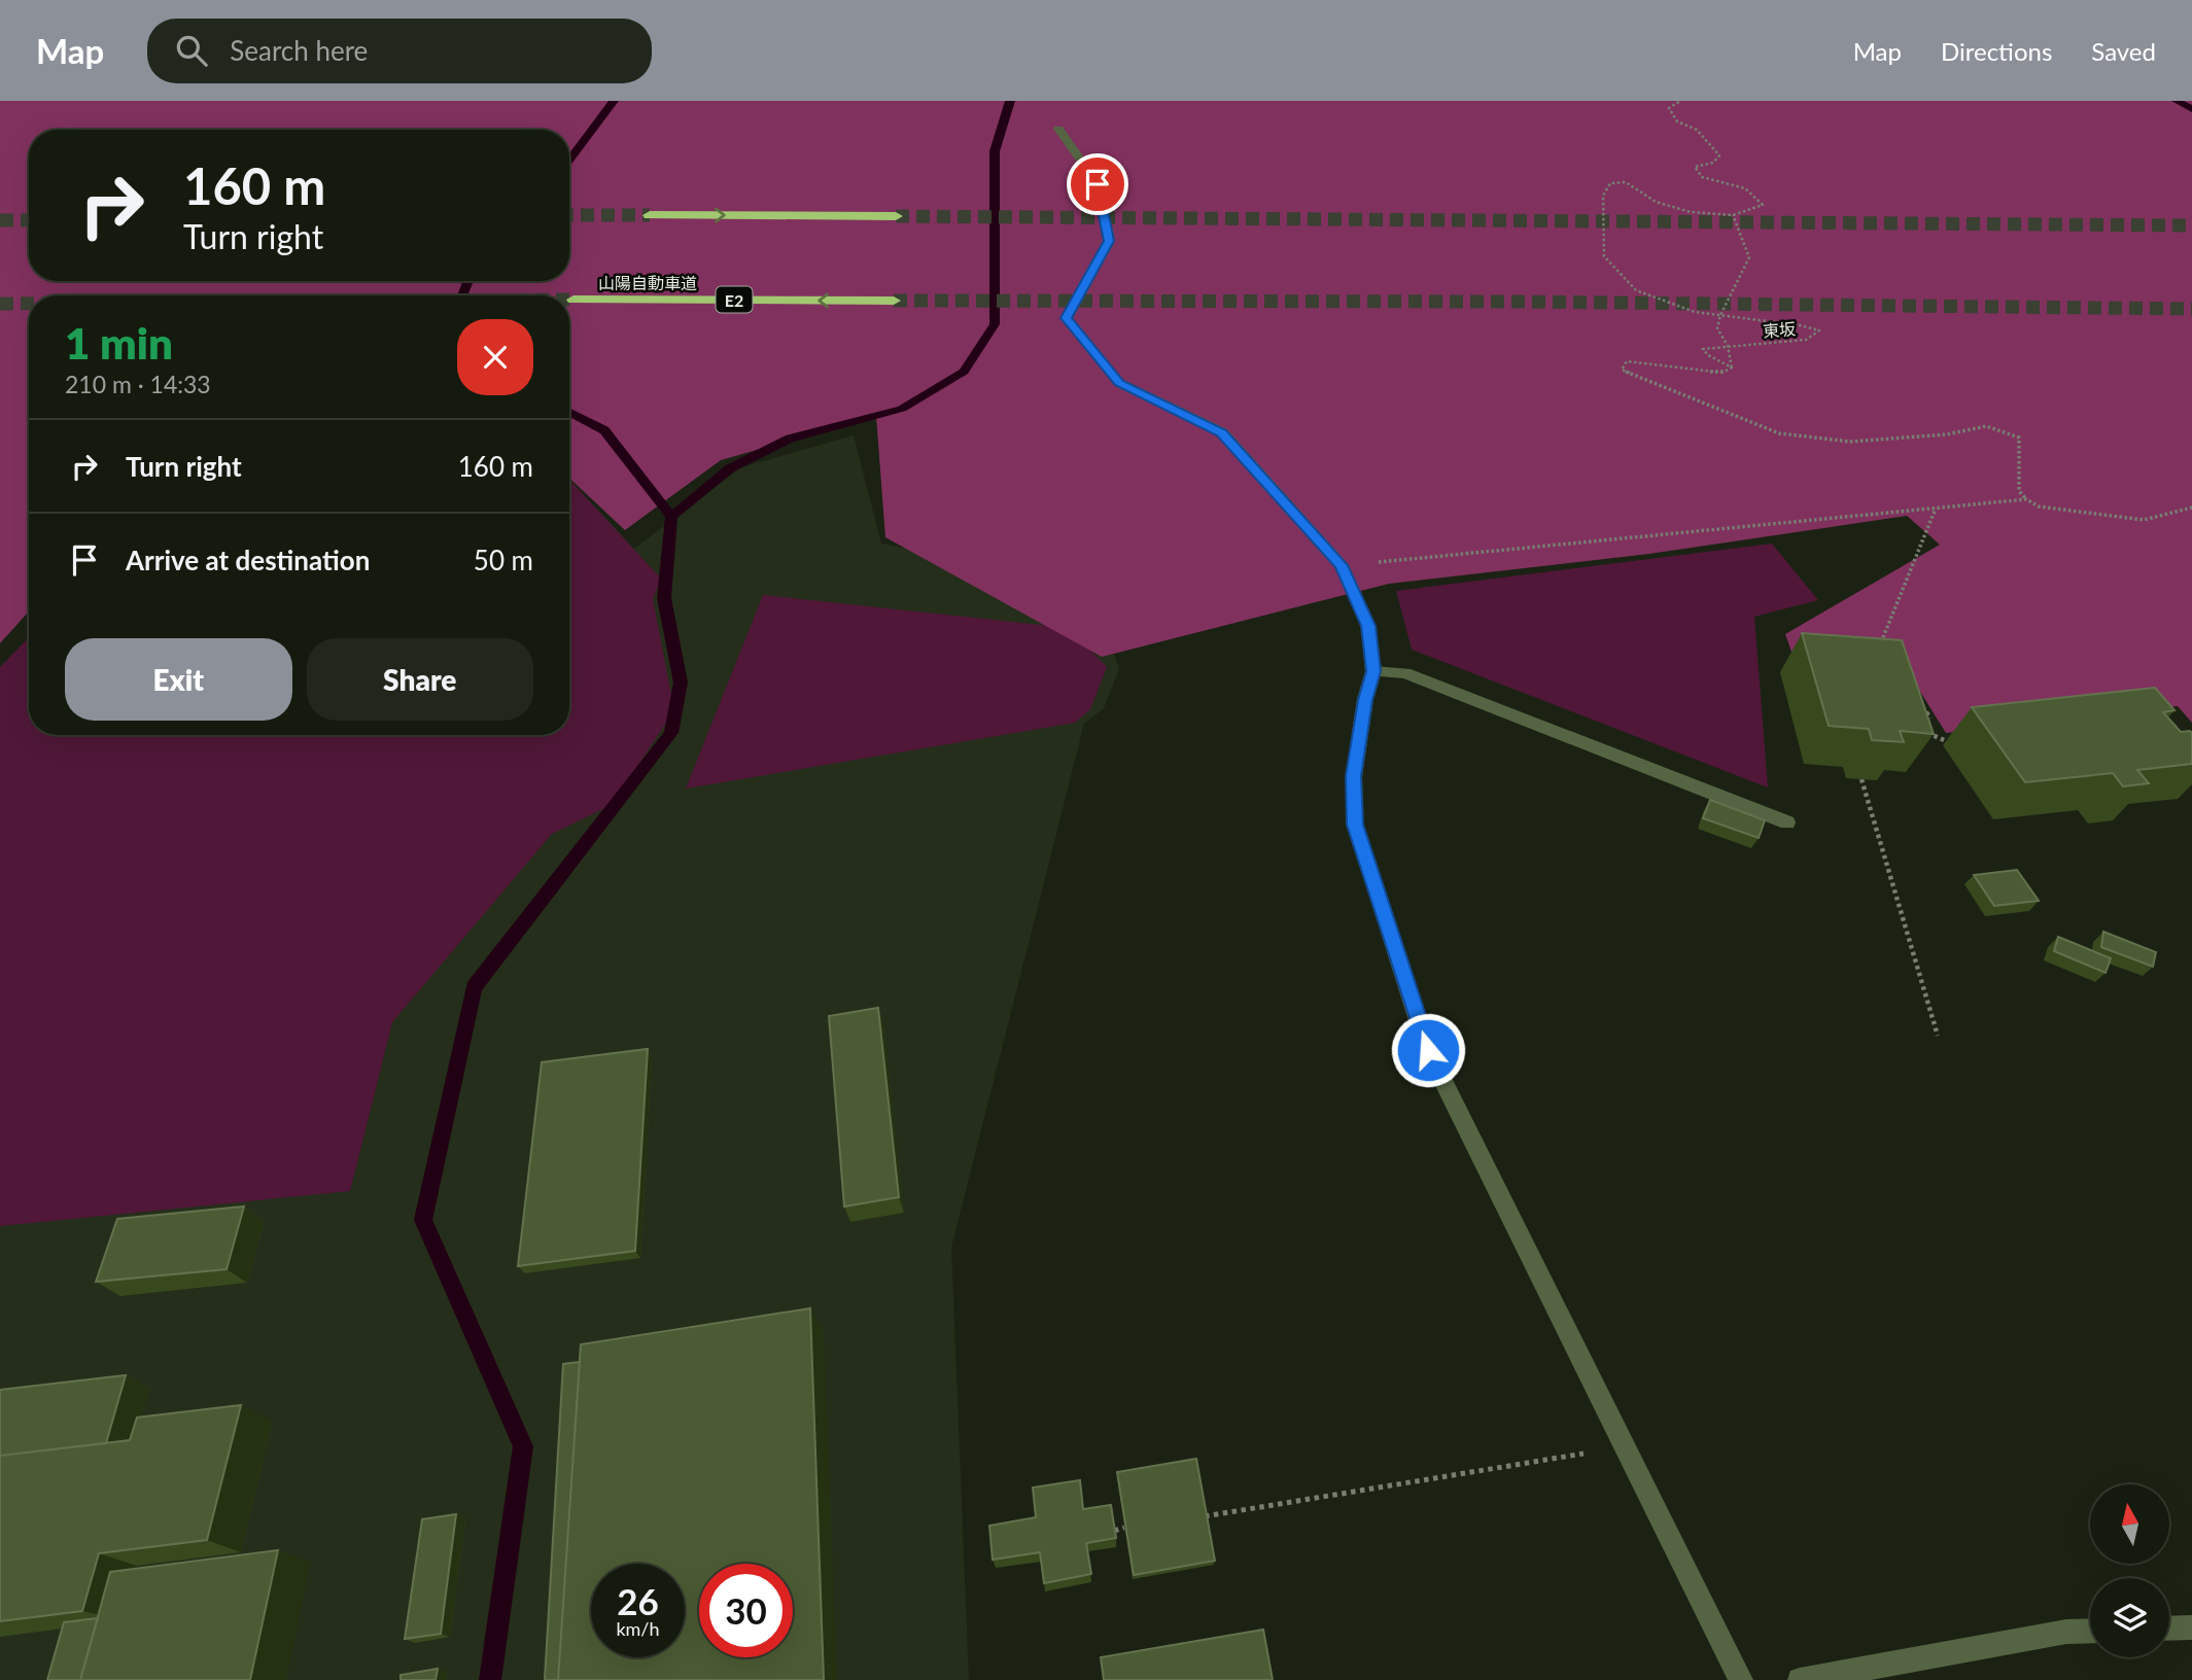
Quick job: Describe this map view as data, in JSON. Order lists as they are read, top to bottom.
{
  "streets": {
    "highway": ["山陽自動車道", "E2"],
    "path": ["東坂"]
  },
  "north": "top",
  "page": {
    "header": "Map",
    "search": "Search here",
    "nav": ["Map", "Directions", "Saved"],
    "turn": ["160 m", "Turn right"],
    "heading": ["1 min", "210 m · 14:33"],
    "list": [
      {
        "name": "Turn right",
        "value": "160 m"
      },
      {
        "name": "Arrive at destination",
        "value": "50 m"
      }
    ],
    "buttons": ["Exit", "Share"],
    "speed": "26 km/h",
    "limit": "30"
  }
}
